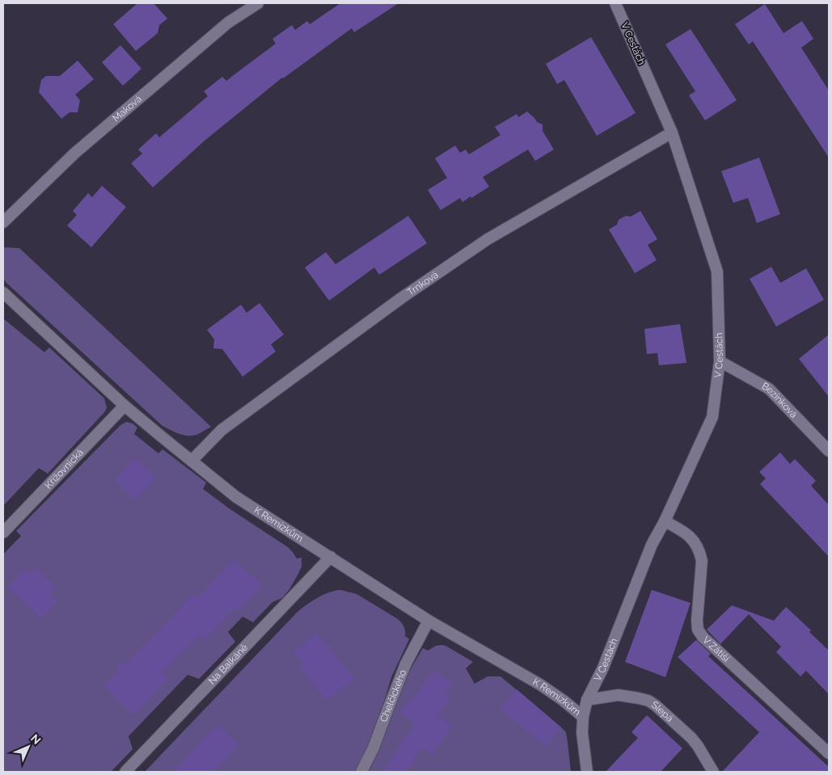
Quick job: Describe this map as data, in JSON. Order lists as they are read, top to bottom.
{
  "streets": {
    "street": [
      "V Cestách",
      "Maková",
      "Trnková",
      "Bezinková",
      "Křížovnická",
      "K Remízkům",
      "V Zátiší",
      "Na Balkáně",
      "Chelčického",
      "Slepá"
    ]
  },
  "crossings": [
    ["V Cestách", "Trnková"],
    ["V Cestách", "Bezinková"],
    ["V Cestách", "K Remízkům"],
    ["V Cestách", "V Zátiší"],
    ["V Cestách", "Slepá"],
    ["Trnková", "K Remízkům"],
    ["Křížovnická", "K Remízkům"],
    ["K Remízkům", "Na Balkáně"],
    ["K Remízkům", "Chelčického"]
  ],
  "north": "top right"
}
